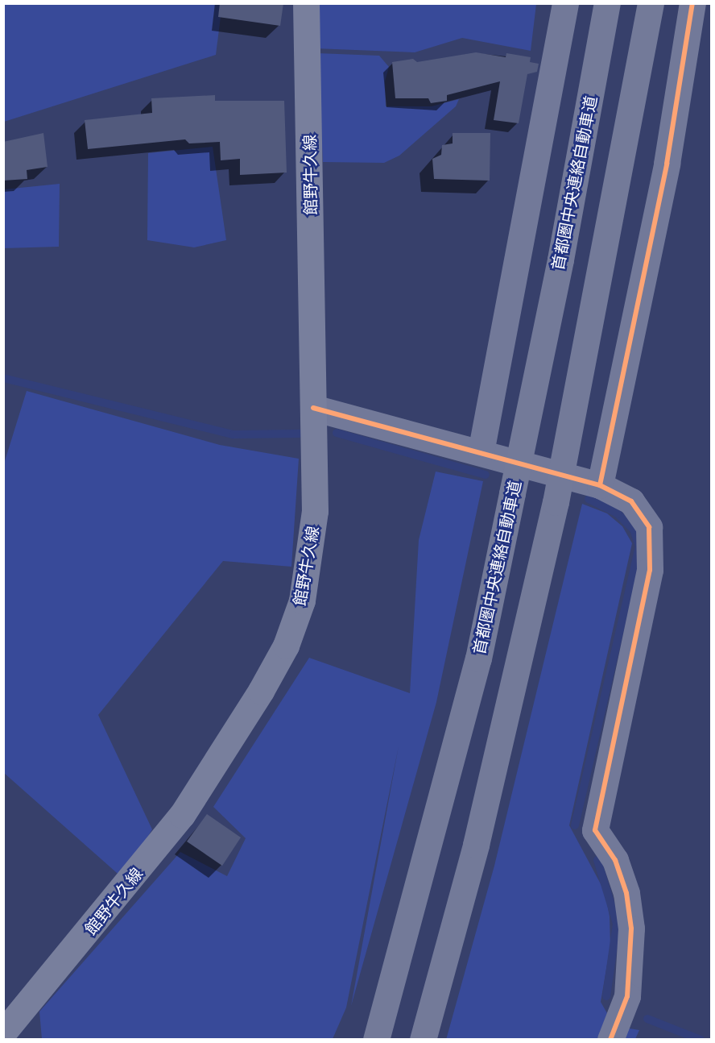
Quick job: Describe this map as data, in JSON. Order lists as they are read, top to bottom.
{
  "streets": {
    "highway": ["首都圏中央連絡自動車道"],
    "main road": ["館野牛久線"]
  }
}
